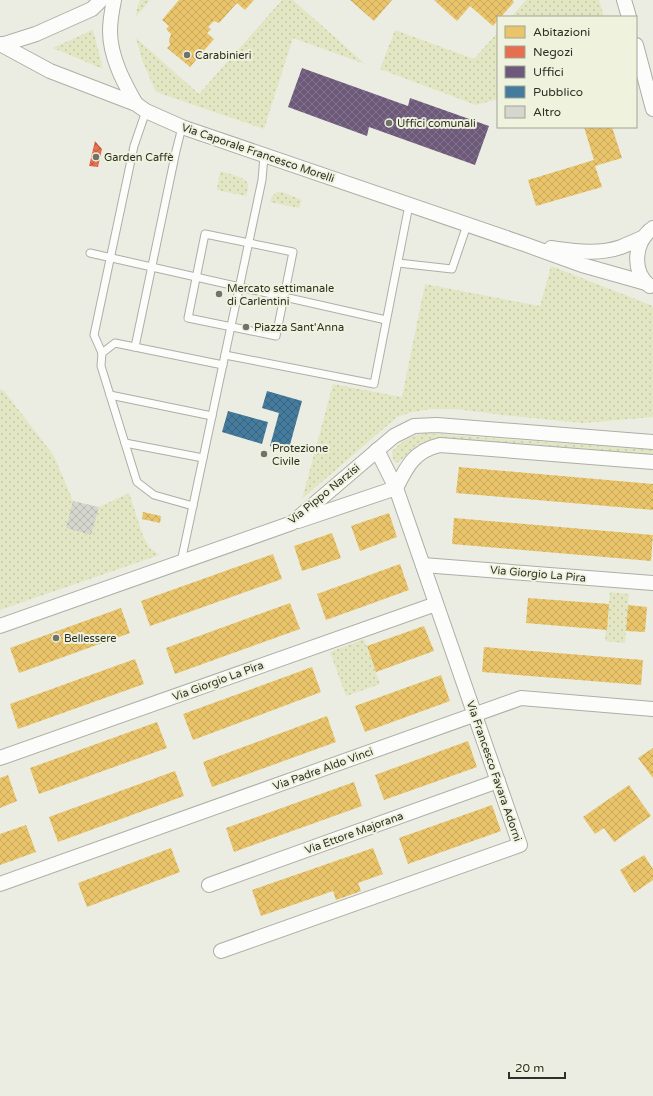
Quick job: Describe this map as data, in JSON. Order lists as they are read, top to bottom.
{
  "streets": {
    "street": [
      "Via Caporale Francesco Morelli",
      "Via Pippo Narzisi",
      "Via Giorgio La Pira",
      "Via Padre Aldo Vinci",
      "Via Francesco Favara Adorni",
      "Via Ettore Majorana"
    ]
  },
  "crossings": [
    ["Via Pippo Narzisi", "Via Francesco Favara Adorni"],
    ["Via Giorgio La Pira", "Via Francesco Favara Adorni"],
    ["Via Padre Aldo Vinci", "Via Francesco Favara Adorni"],
    ["Via Francesco Favara Adorni", "Via Ettore Majorana"]
  ],
  "places": [
    "Carabinieri",
    "Uffici comunali",
    "Garden Caffè",
    "Mercato settimanale di Carlentini",
    "Piazza Sant'Anna",
    "Protezione Civile",
    "Bellessere"
  ],
  "legend": [
    "Abitazioni",
    "Negozi",
    "Uffici",
    "Pubblico",
    "Altro"
  ],
  "scale_bar": "20 m"
}
